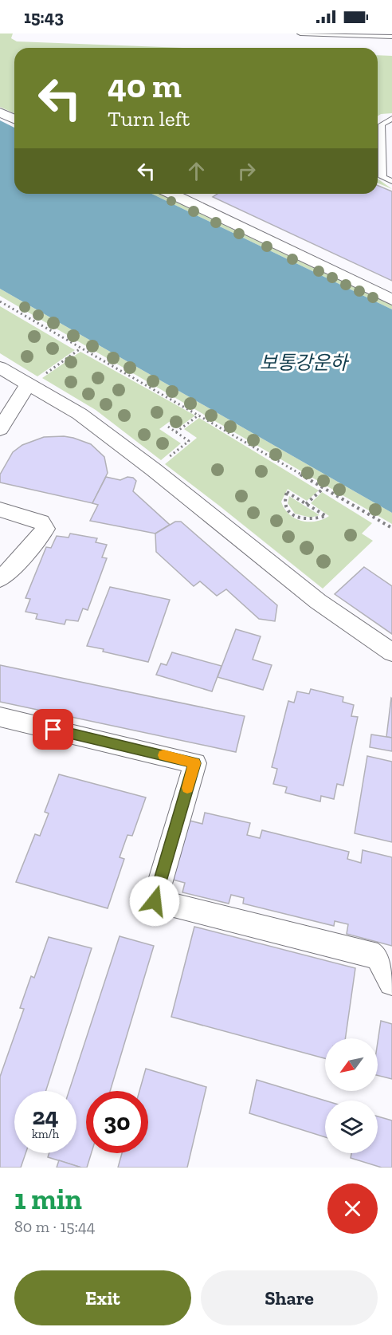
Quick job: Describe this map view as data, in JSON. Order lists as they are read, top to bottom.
{
  "water": ["보통강운하"],
  "north": "bottom left",
  "page": {
    "status": "15:43",
    "turn": ["40 m", "Turn left"],
    "speed": "24 km/h",
    "limit": "30",
    "heading": ["1 min", "80 m · 15:44"],
    "buttons": ["Exit", "Share"]
  }
}
